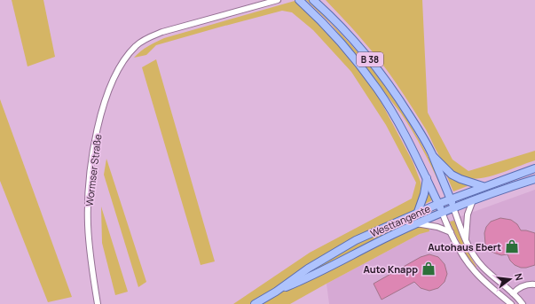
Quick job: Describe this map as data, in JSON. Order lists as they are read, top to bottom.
{
  "streets": {
    "main road": ["B 38", "Westtangente"],
    "street": ["Wormser Straße"]
  },
  "crossings": [
    ["B 38", "Westtangente"]
  ],
  "places": {
    "shop": ["Autohaus Ebert", "Auto Knapp"]
  },
  "north": "right"
}
